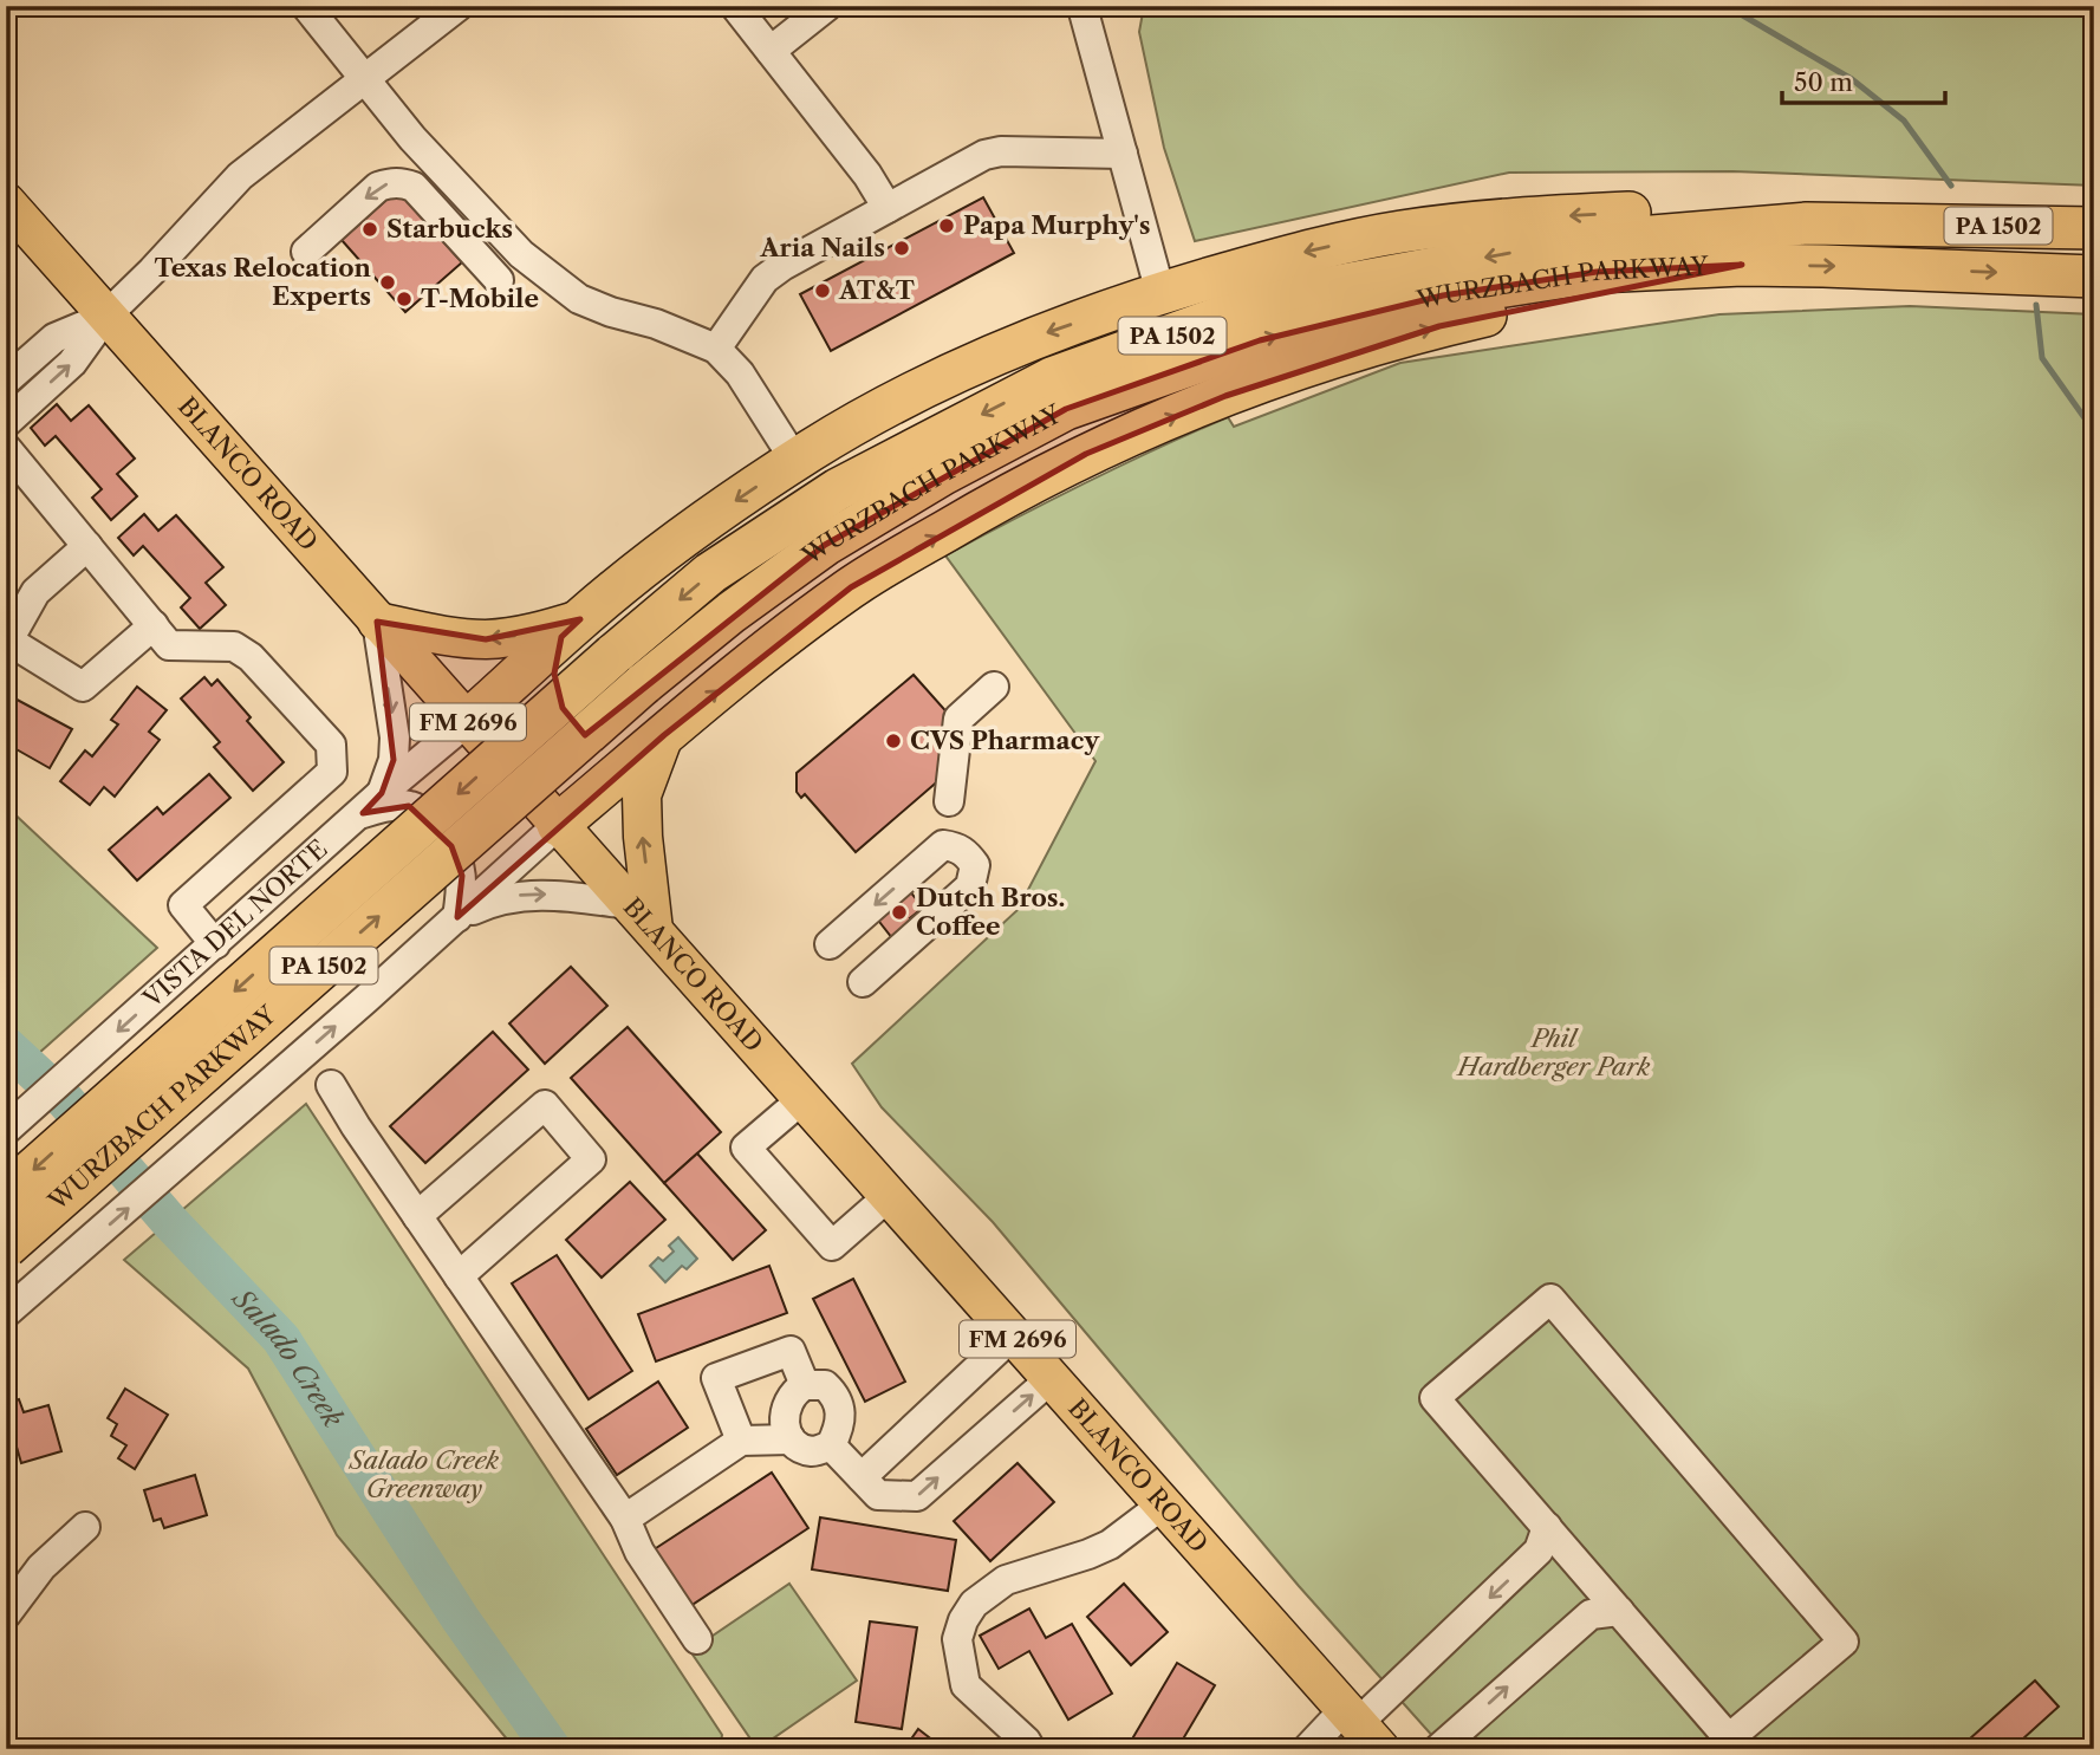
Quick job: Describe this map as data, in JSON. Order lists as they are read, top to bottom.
{
  "streets": {
    "highway": ["PA 1502", "WURZBACH PARKWAY"],
    "main road": ["BLANCO ROAD", "FM 2696"],
    "street": ["VISTA DEL NORTE"]
  },
  "crossings": [
    ["WURZBACH PARKWAY", "BLANCO ROAD"],
    ["BLANCO ROAD", "VISTA DEL NORTE"]
  ],
  "one_way": ["VISTA DEL NORTE"],
  "water": ["Salado Creek"],
  "parks": ["Phil Hardberger Park", "Salado Creek Greenway"],
  "places": [
    "Papa Murphy's",
    "Starbucks",
    "Aria Nails",
    "Texas Relocation Experts",
    "AT&T",
    "T-Mobile",
    "CVS Pharmacy",
    "Dutch Bros. Coffee"
  ],
  "scale_bar": "50 m"
}
